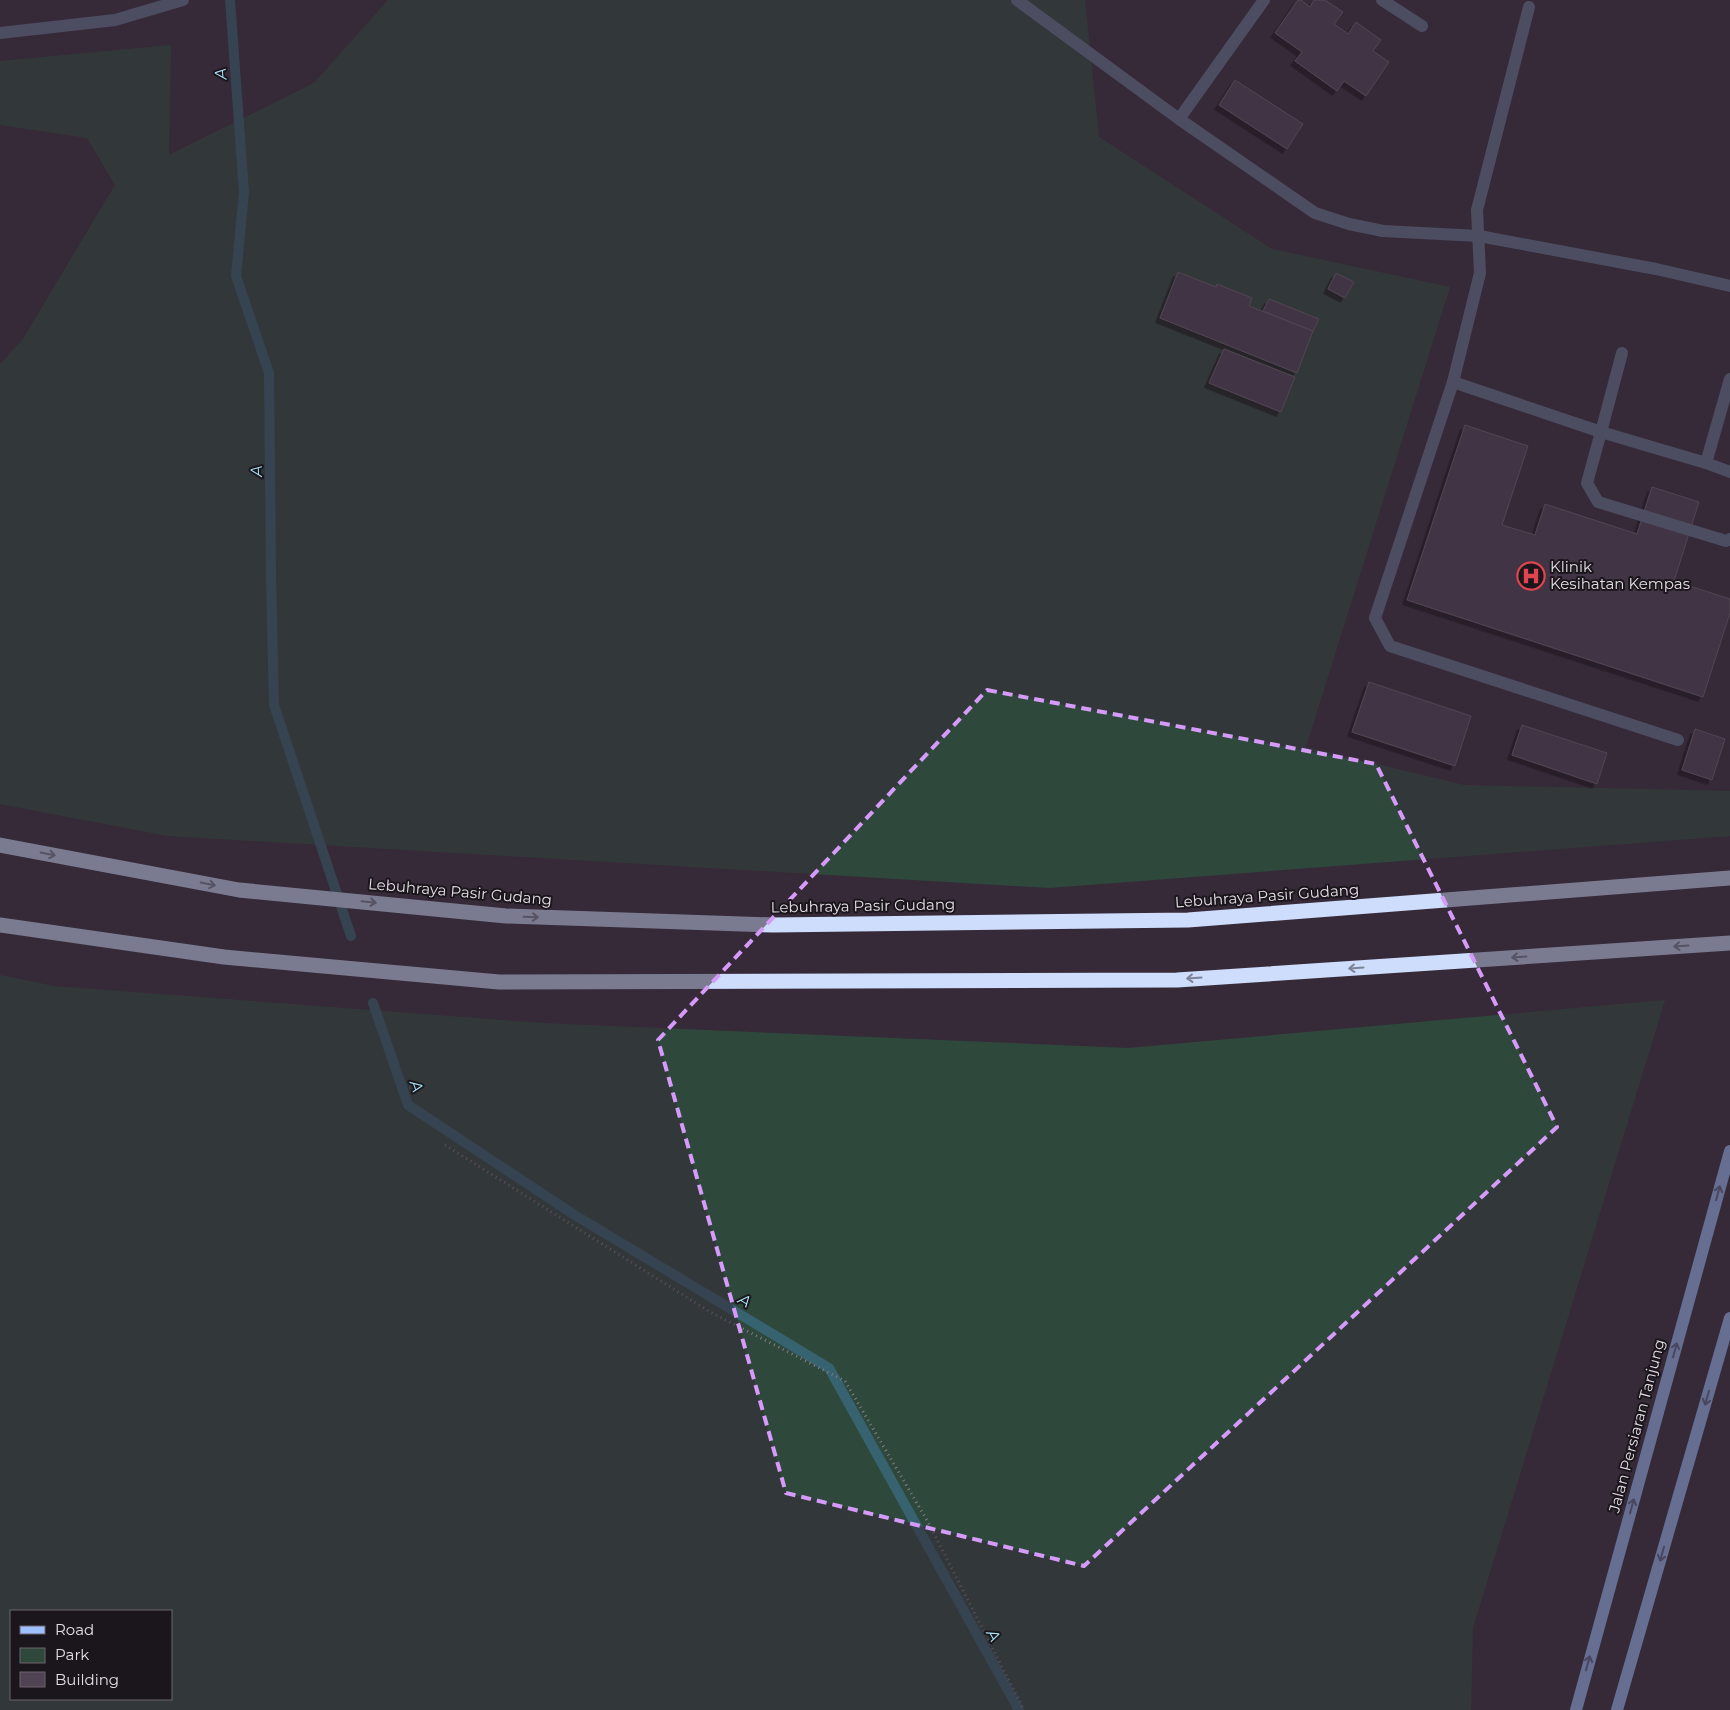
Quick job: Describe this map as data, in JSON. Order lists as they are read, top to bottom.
{
  "streets": {
    "highway": ["Lebuhraya Pasir Gudang"],
    "main road": ["Jalan Persiaran Tanjung"]
  },
  "water": ["A"],
  "places": {
    "hospital": ["Klinik Kesihatan Kempas"]
  },
  "legend": ["Road", "Park", "Building"]
}
